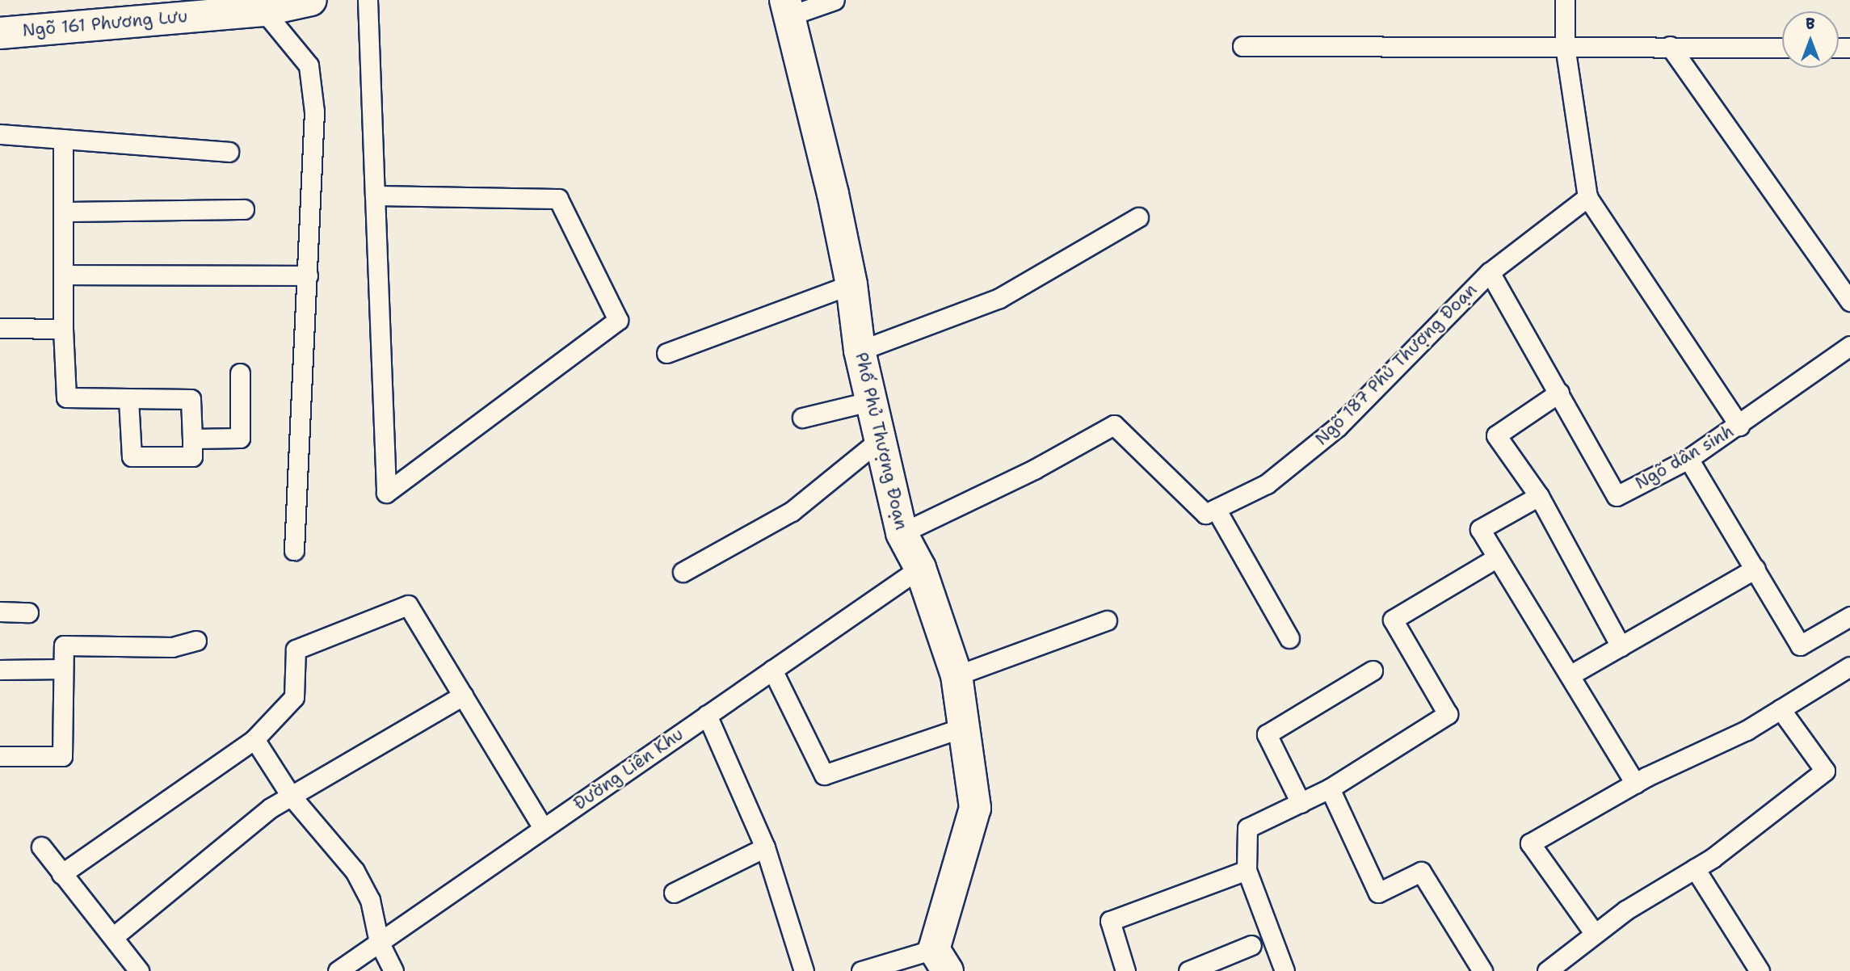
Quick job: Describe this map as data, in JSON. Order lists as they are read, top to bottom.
{
  "streets": {
    "main road": ["Ngõ 161 Phương Lưu", "Phố Phủ Thượng Đoạn"],
    "lane": ["Ngõ 187 Phủ Thượng Đoạn", "Ngõ dân sinh", "Đường Liên Khu"]
  },
  "crossings": [
    ["Ngõ 187 Phủ Thượng Đoạn", "Ngõ dân sinh"],
    ["Phố Phủ Thượng Đoạn", "Đường Liên Khu"]
  ],
  "north": "top"
}
